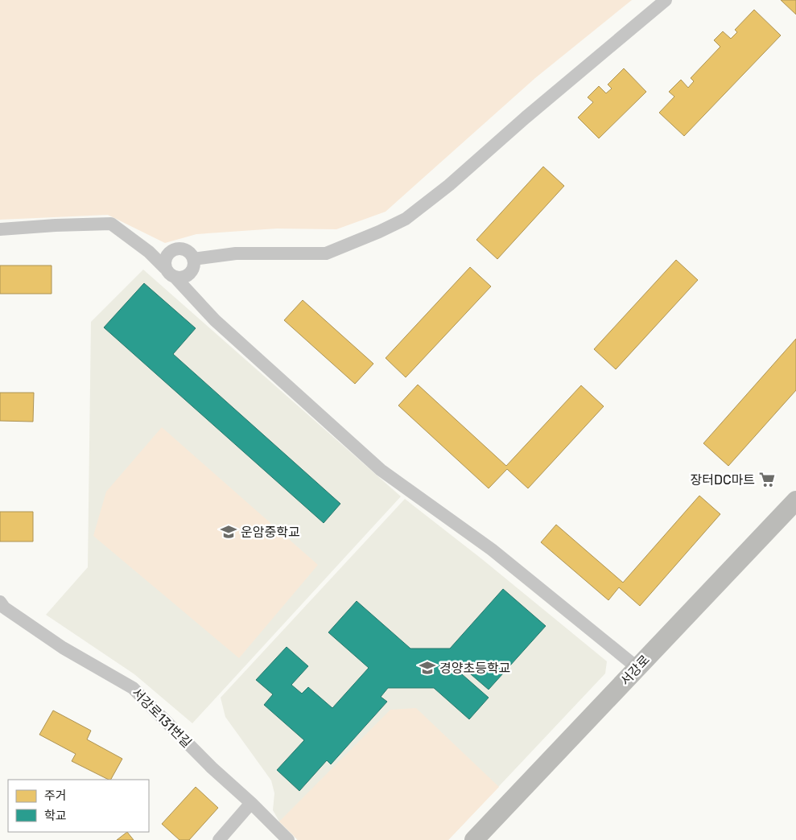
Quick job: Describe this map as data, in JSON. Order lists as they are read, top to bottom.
{
  "streets": {
    "main road": ["서강로"],
    "street": ["서강로131번길"]
  },
  "places": {
    "supermarket": ["장터DC마트"],
    "school or university": ["운암중학교", "경양초등학교"]
  },
  "legend": ["주거", "학교"]
}
